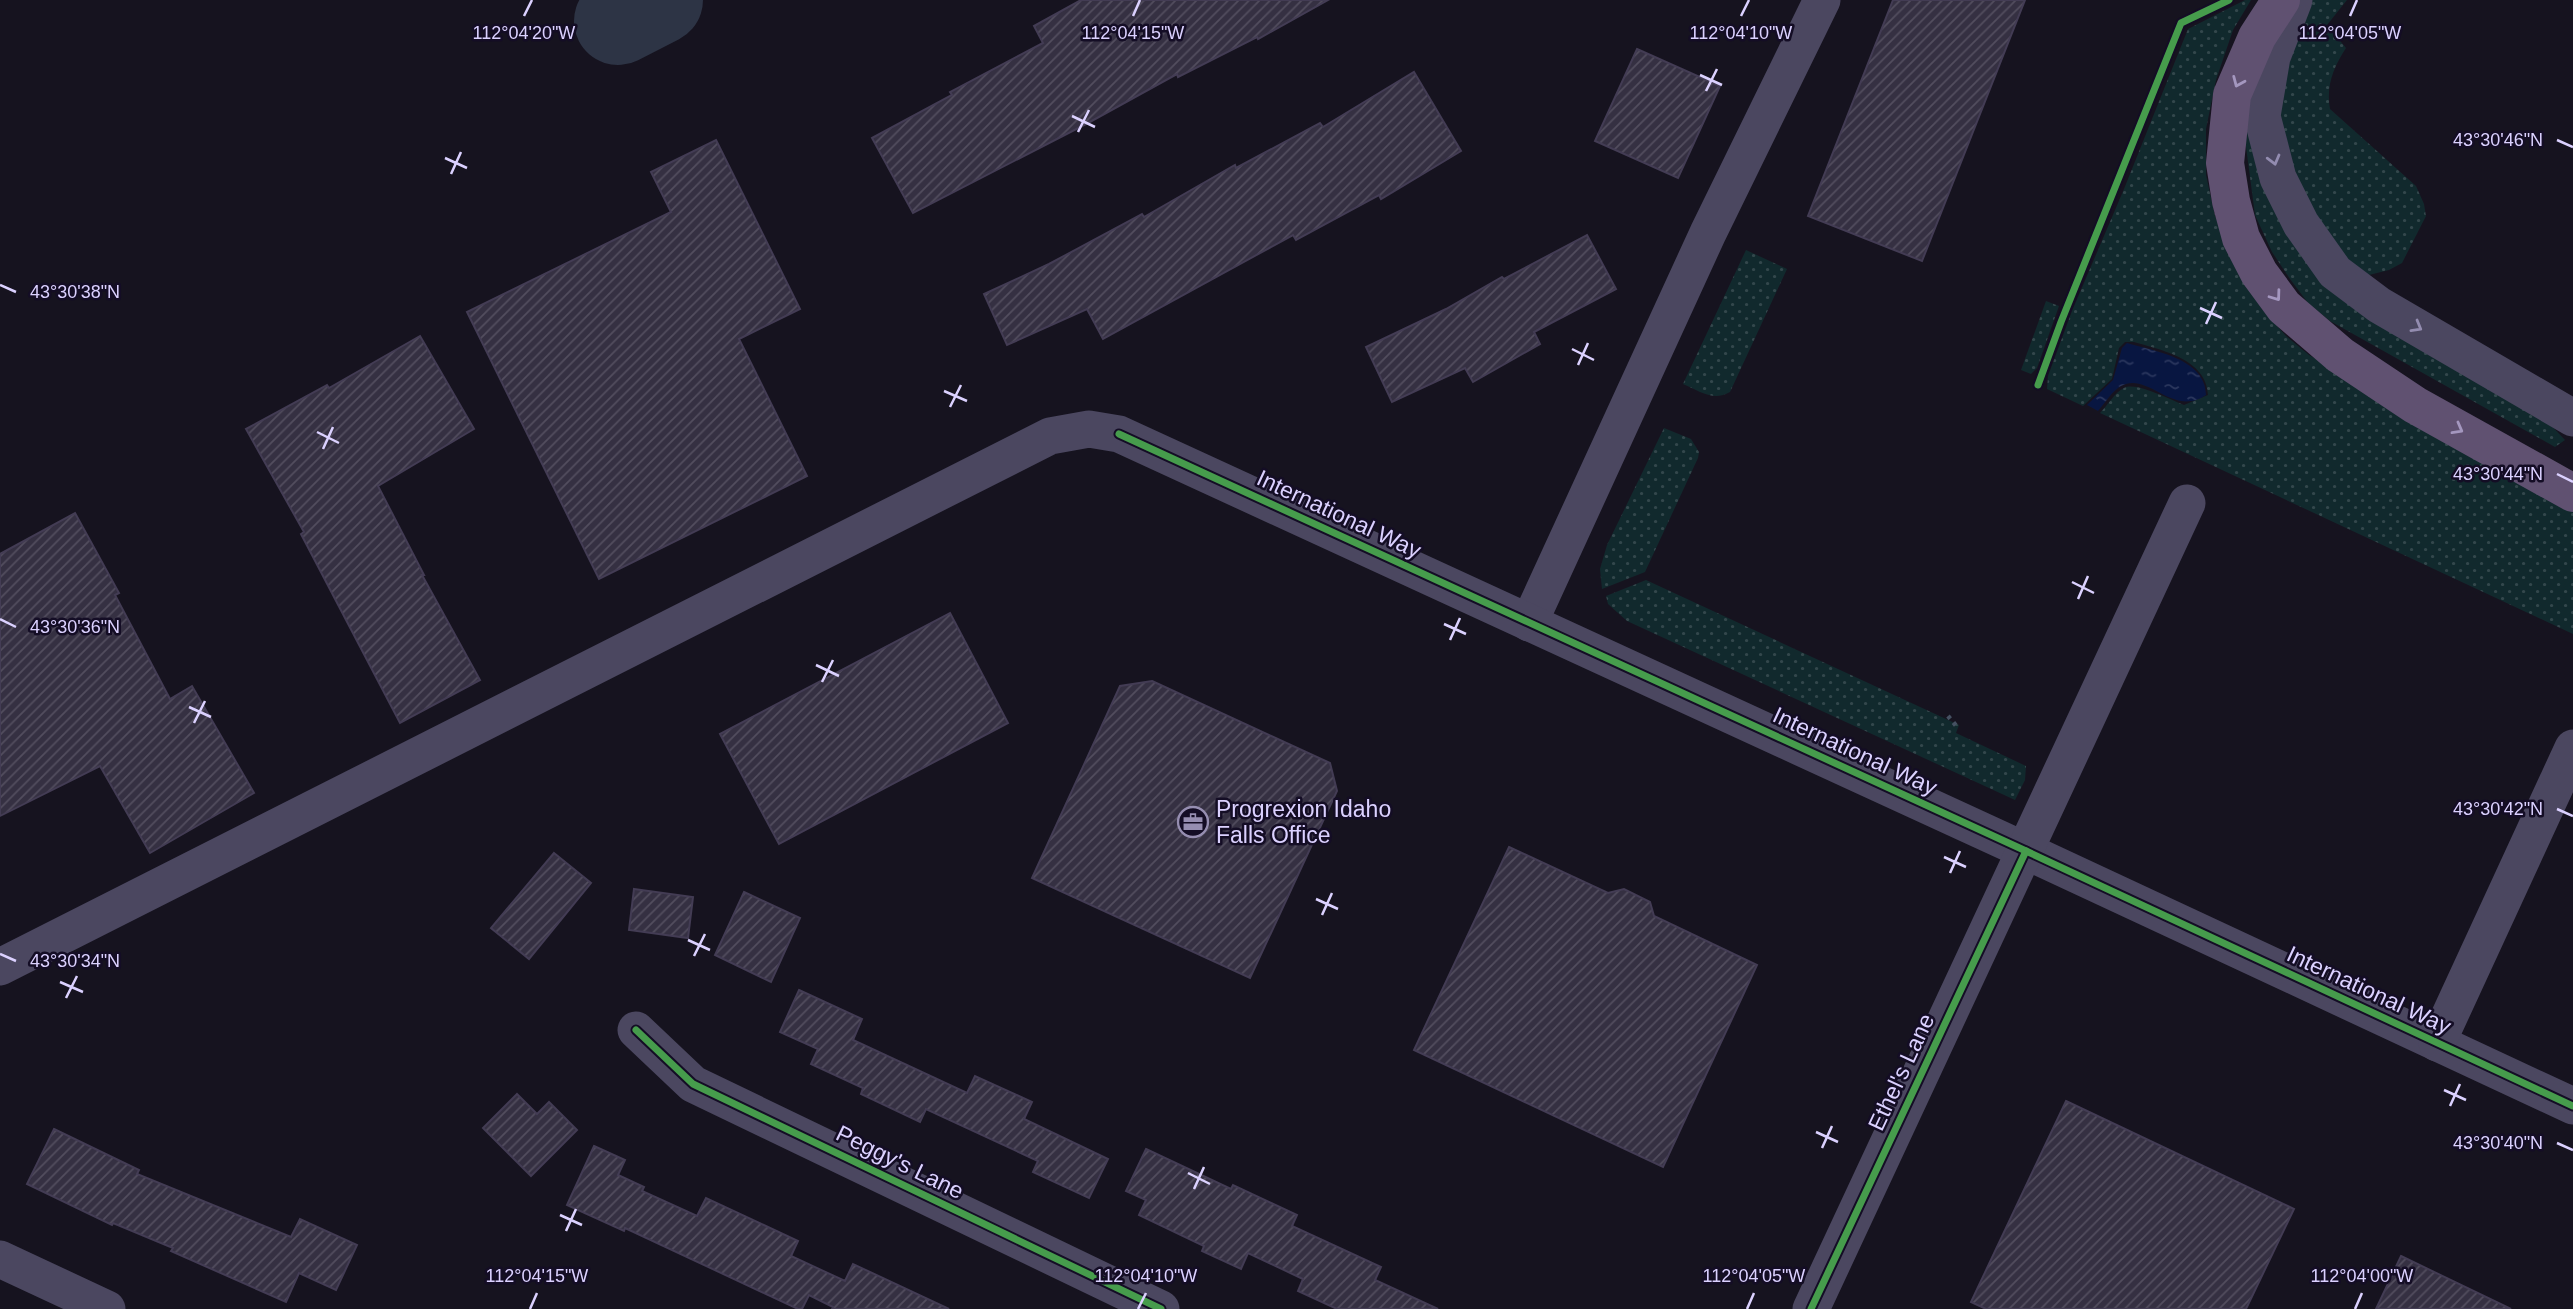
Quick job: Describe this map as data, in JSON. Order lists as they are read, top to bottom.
{
  "streets": {
    "street": ["International Way", "Ethel's Lane", "Peggy's Lane"]
  },
  "crossings": [
    ["International Way", "Ethel's Lane"]
  ],
  "places": {
    "office": ["Progrexion Idaho Falls Office"]
  },
  "coordinates": [
    "112°04'20\"W",
    "112°04'15\"W",
    "112°04'10\"W",
    "112°04'05\"W",
    "43°30'46\"N",
    "43°30'38\"N",
    "43°30'44\"N",
    "43°30'36\"N",
    "43°30'42\"N",
    "43°30'34\"N",
    "43°30'40\"N",
    "112°04'00\"W"
  ]
}
